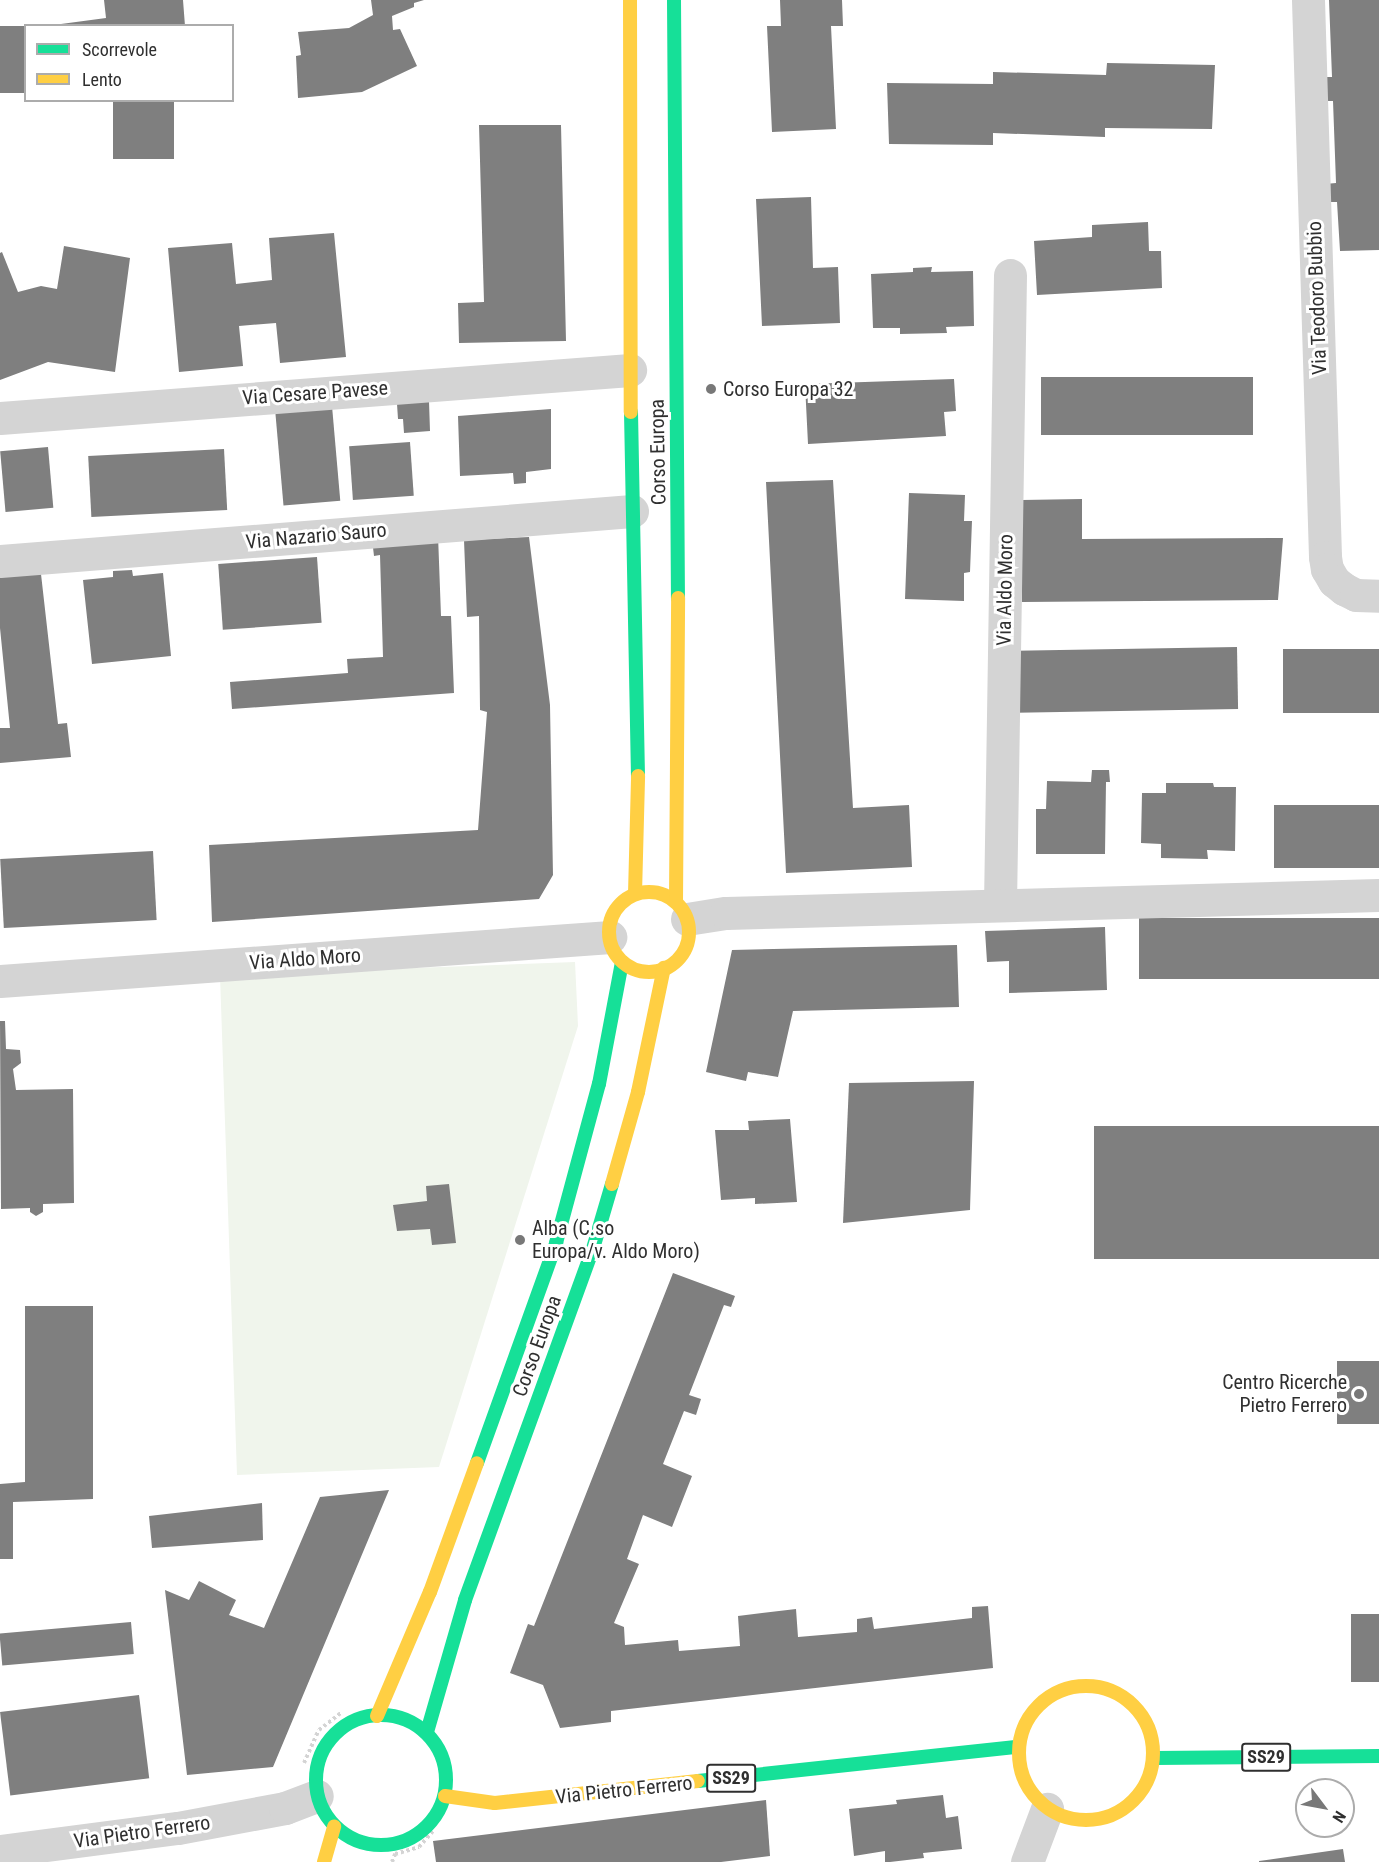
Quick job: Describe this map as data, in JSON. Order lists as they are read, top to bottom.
{
  "streets": {
    "main road": ["Corso Europa", "SS29", "Via Pietro Ferrero"],
    "street": [
      "Via Teodoro Bubbio",
      "Via Cesare Pavese",
      "Via Nazario Sauro",
      "Via Aldo Moro"
    ]
  },
  "crossings": [
    ["Via Cesare Pavese", "Corso Europa"],
    ["Corso Europa", "Via Nazario Sauro"],
    ["Corso Europa", "Via Aldo Moro"],
    ["Corso Europa", "Via Pietro Ferrero"],
    ["SS29", "Via Pietro Ferrero"]
  ],
  "places": ["Corso Europa 32", "Alba (C.so Europa/v. Aldo Moro)", "Centro Ricerche Pietro Ferrero"],
  "legend": ["Scorrevole", "Lento"],
  "north": "bottom right"
}
